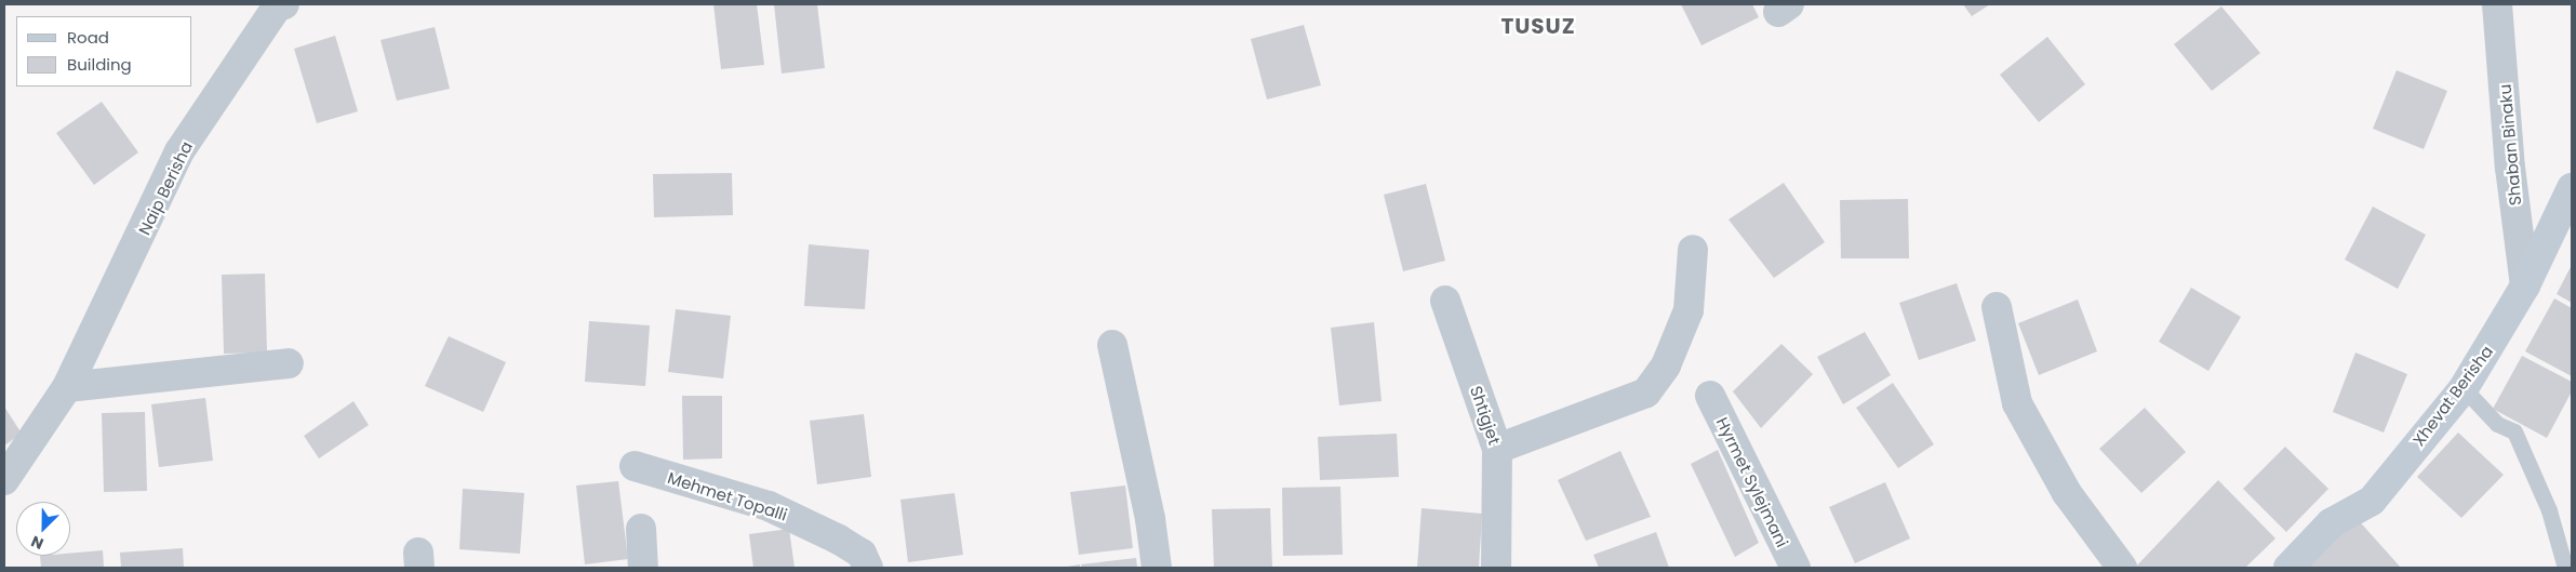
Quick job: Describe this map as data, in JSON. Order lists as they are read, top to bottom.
{
  "streets": {
    "street": [
      "Shaban Binaku",
      "Naip Berisha",
      "Xhevat Berisha",
      "Shtigjet",
      "Hyrmet Sylejmani",
      "Mehmet Topalli"
    ]
  },
  "crossings": [
    ["Shaban Binaku", "Xhevat Berisha"]
  ],
  "districts": ["TUSUZ"],
  "legend": ["Road", "Building"],
  "north": "bottom left"
}
